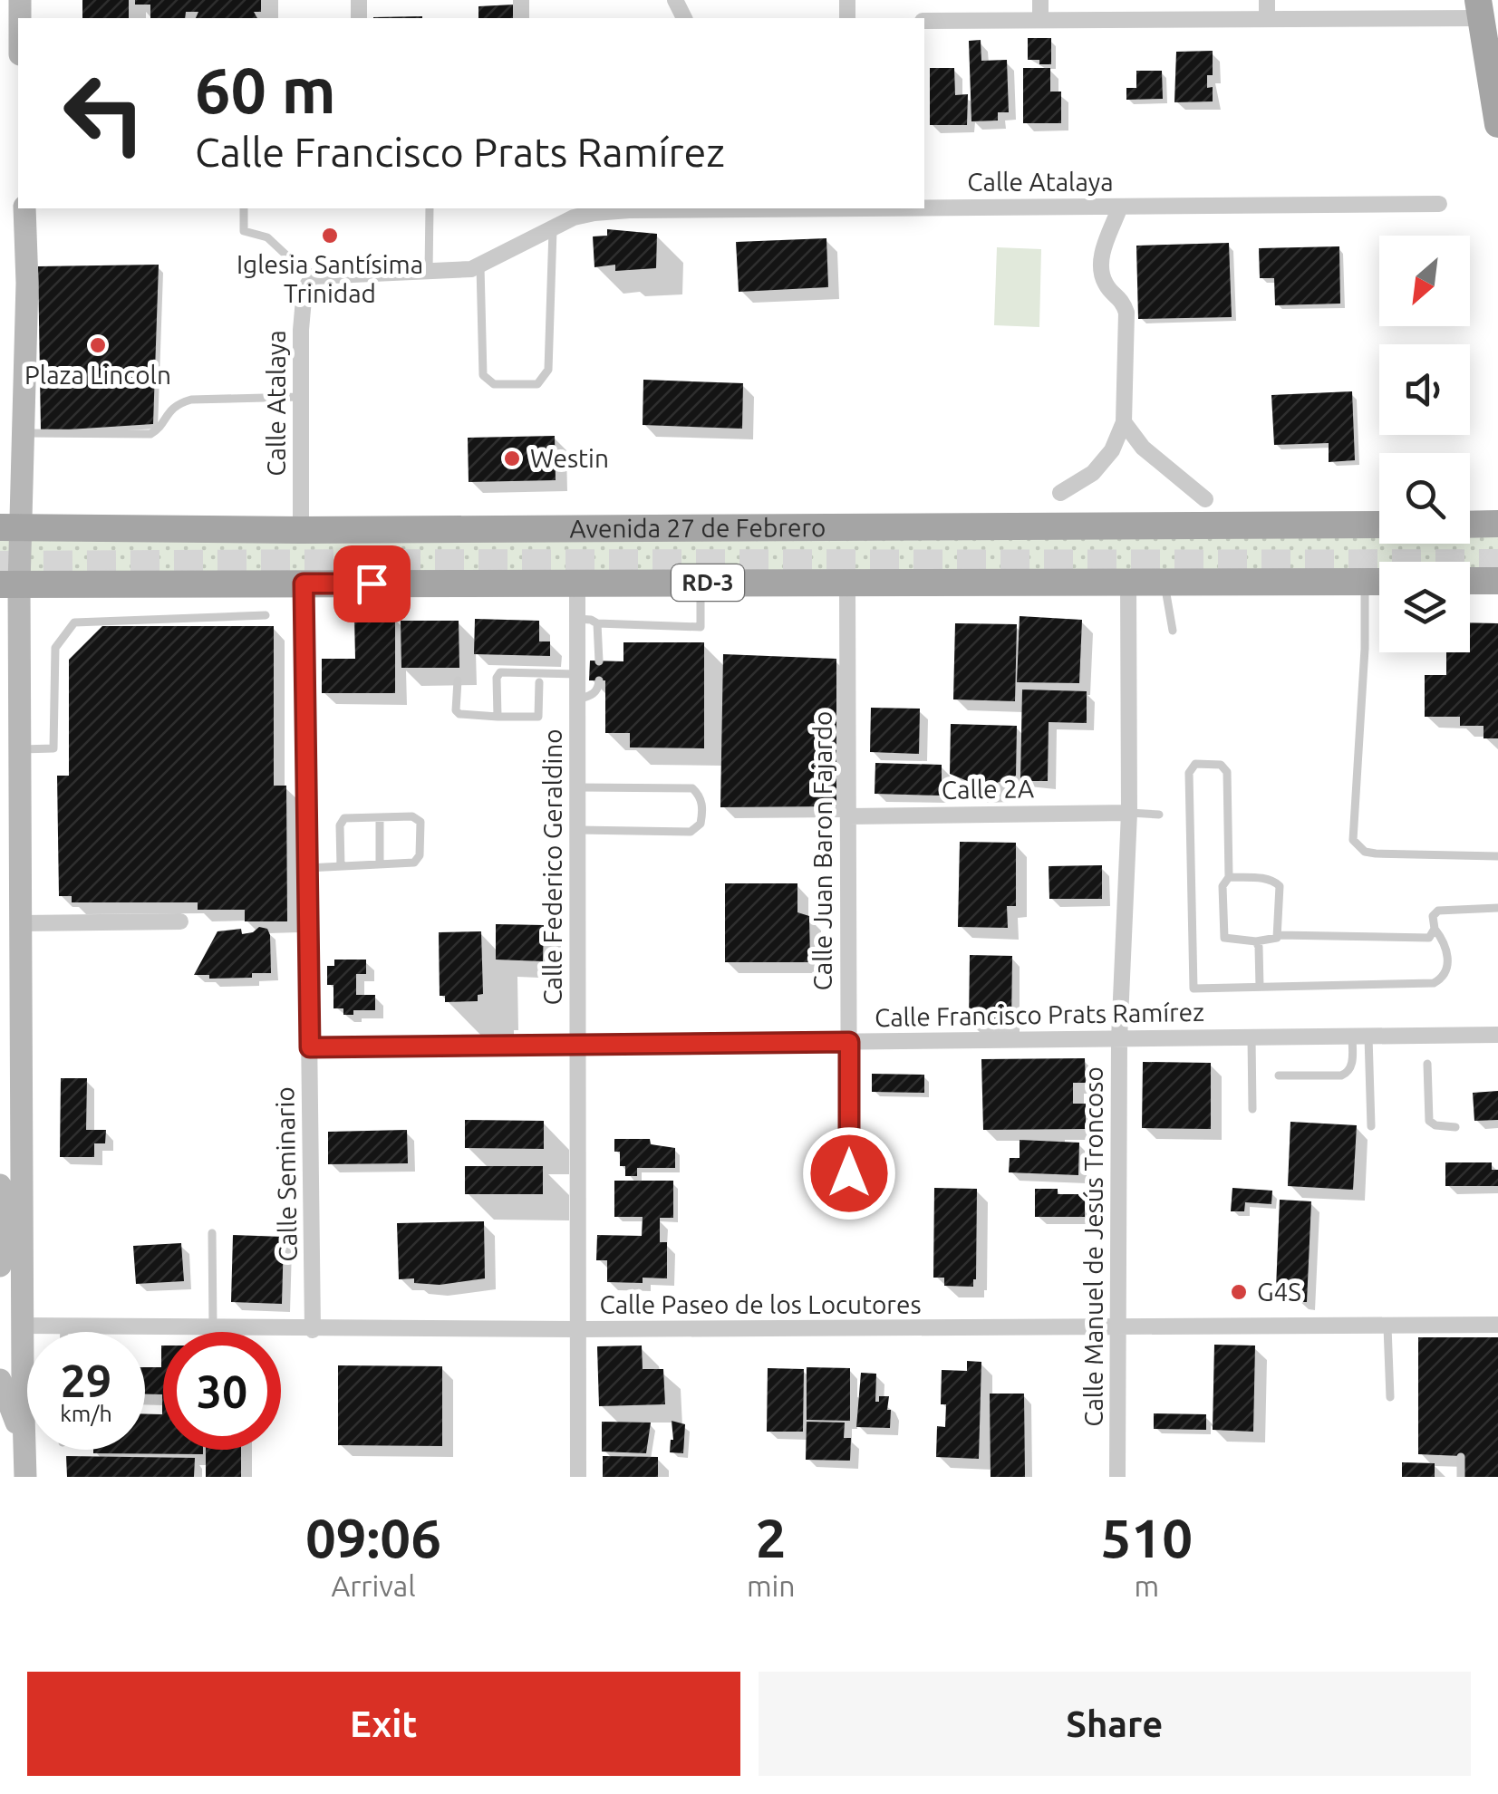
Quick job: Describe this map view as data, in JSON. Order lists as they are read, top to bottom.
{
  "streets": {
    "main road": ["Avenida 27 de Febrero", "RD-3"],
    "street": [
      "Calle Atalaya",
      "Calle 2A",
      "Calle Juan Baron Fajardo",
      "Calle Federico Geraldino",
      "Calle Francisco Prats Ramírez",
      "Calle Seminario",
      "Calle Manuel de Jesús Troncoso",
      "Calle Paseo de los Locutores"
    ]
  },
  "crossings": [
    ["Calle Atalaya", "Avenida 27 de Febrero"],
    ["RD-3", "Calle Juan Baron Fajardo"],
    ["RD-3", "Calle Federico Geraldino"],
    ["RD-3", "Calle Seminario"],
    ["RD-3", "Calle Manuel de Jesús Troncoso"],
    ["Calle 2A", "Calle Juan Baron Fajardo"],
    ["Calle 2A", "Calle Manuel de Jesús Troncoso"],
    ["Calle Juan Baron Fajardo", "Calle Francisco Prats Ramírez"],
    ["Calle Federico Geraldino", "Calle Francisco Prats Ramírez"],
    ["Calle Federico Geraldino", "Calle Paseo de los Locutores"],
    ["Calle Francisco Prats Ramírez", "Calle Seminario"],
    ["Calle Francisco Prats Ramírez", "Calle Manuel de Jesús Troncoso"],
    ["Calle Seminario", "Calle Paseo de los Locutores"],
    ["Calle Manuel de Jesús Troncoso", "Calle Paseo de los Locutores"]
  ],
  "places": [
    "Iglesia Santísima Trinidad",
    "Plaza Lincoln",
    "Westin",
    "G4S"
  ],
  "north": "bottom left",
  "page": {
    "turn": ["60 m", "Calle Francisco Prats Ramírez"],
    "speed": "29 km/h",
    "limit": "30",
    "eta": [
      "09:06",
      "Arrival",
      "2",
      "min",
      "510",
      "m"
    ],
    "buttons": ["Exit", "Share"]
  }
}
